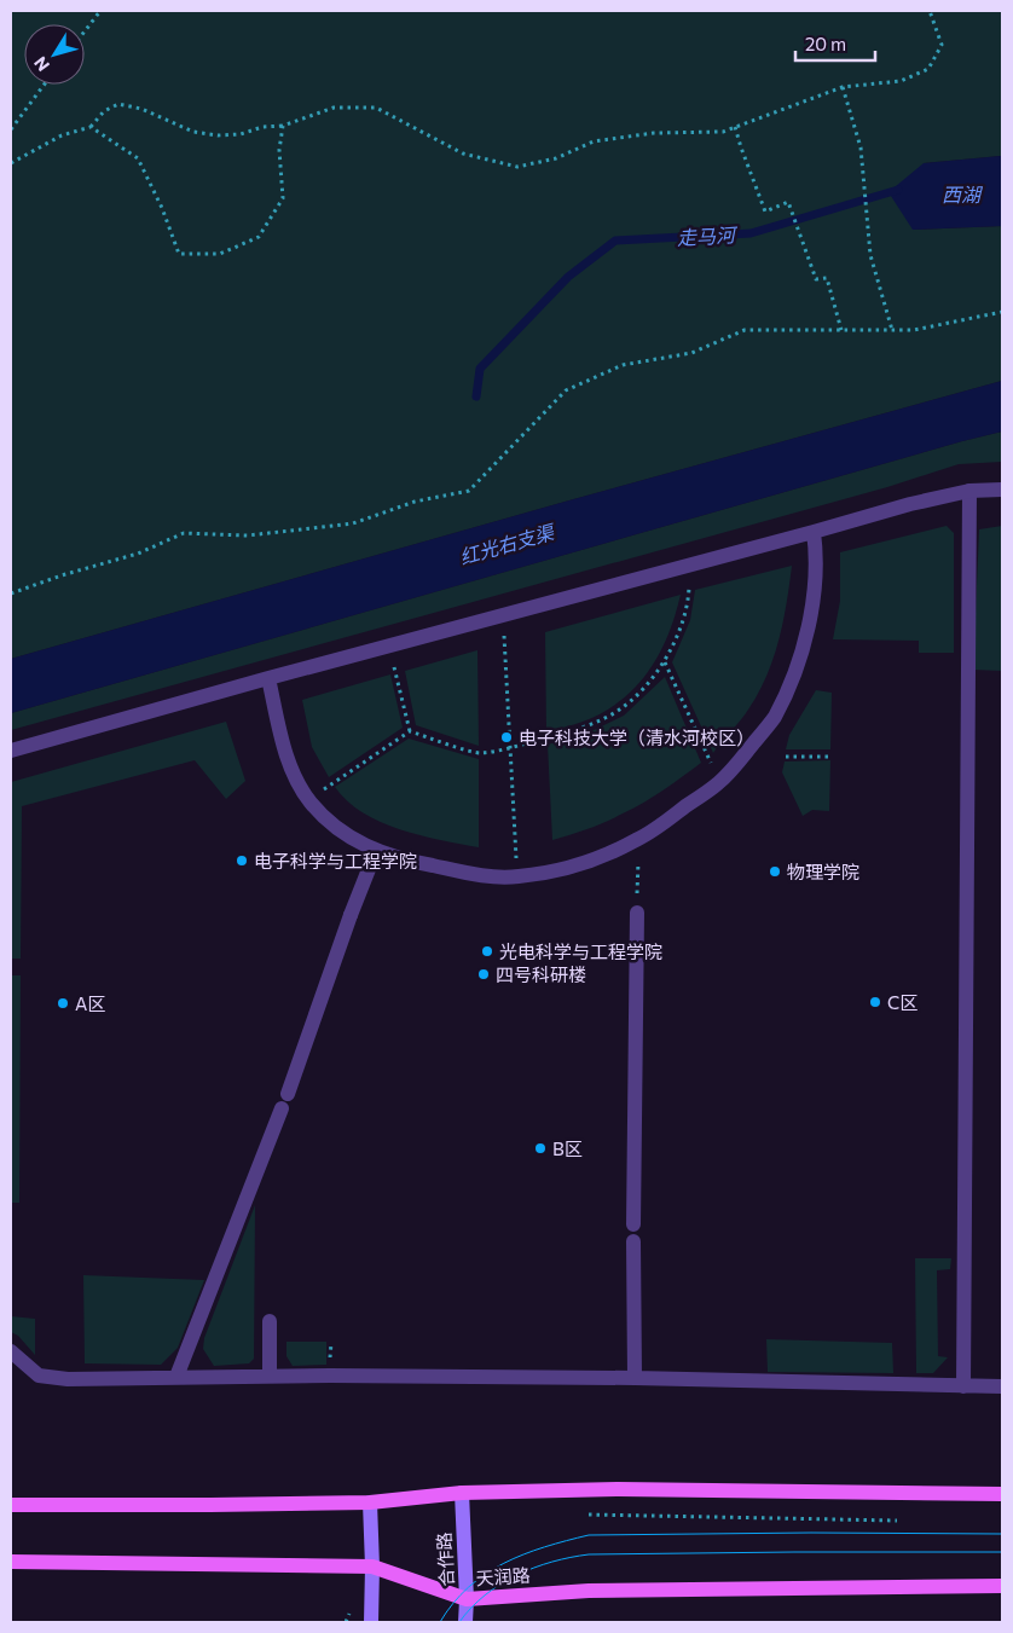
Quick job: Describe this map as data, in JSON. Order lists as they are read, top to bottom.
{
  "streets": {
    "main road": ["合作路", "天润路"]
  },
  "crossings": [
    ["合作路", "天润路"]
  ],
  "water": ["西湖", "走马河", "红光右支渠"],
  "places": [
    "电子科技大学（清水河校区）",
    "电子科学与工程学院",
    "物理学院",
    "光电科学与工程学院",
    "四号科研楼",
    "C区",
    "A区",
    "B区"
  ],
  "scale_bar": "20 m",
  "north": "bottom left"
}
